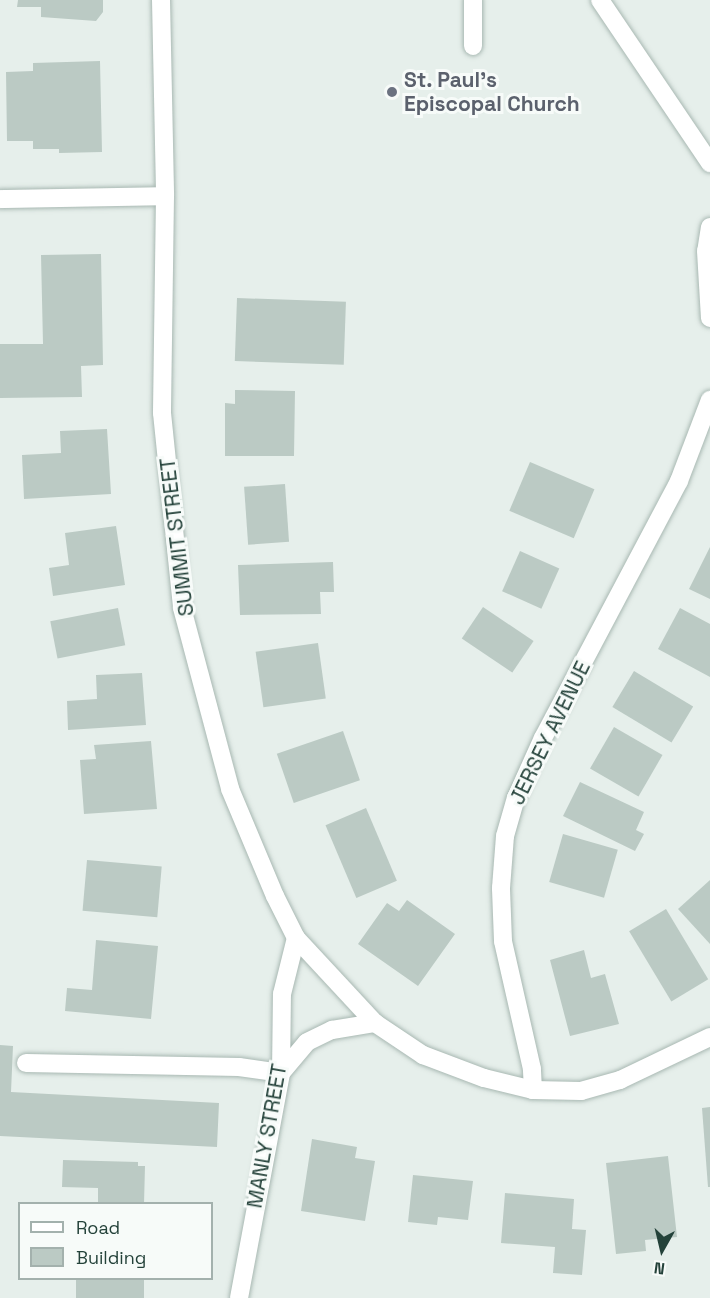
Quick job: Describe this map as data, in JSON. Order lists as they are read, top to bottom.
{
  "streets": {
    "street": ["SUMMIT STREET", "JERSEY AVENUE", "MANLY STREET"]
  },
  "crossings": [
    ["SUMMIT STREET", "JERSEY AVENUE"],
    ["SUMMIT STREET", "MANLY STREET"]
  ],
  "places": ["St. Paul's Episcopal Church"],
  "legend": ["Road", "Building"],
  "north": "bottom"
}
